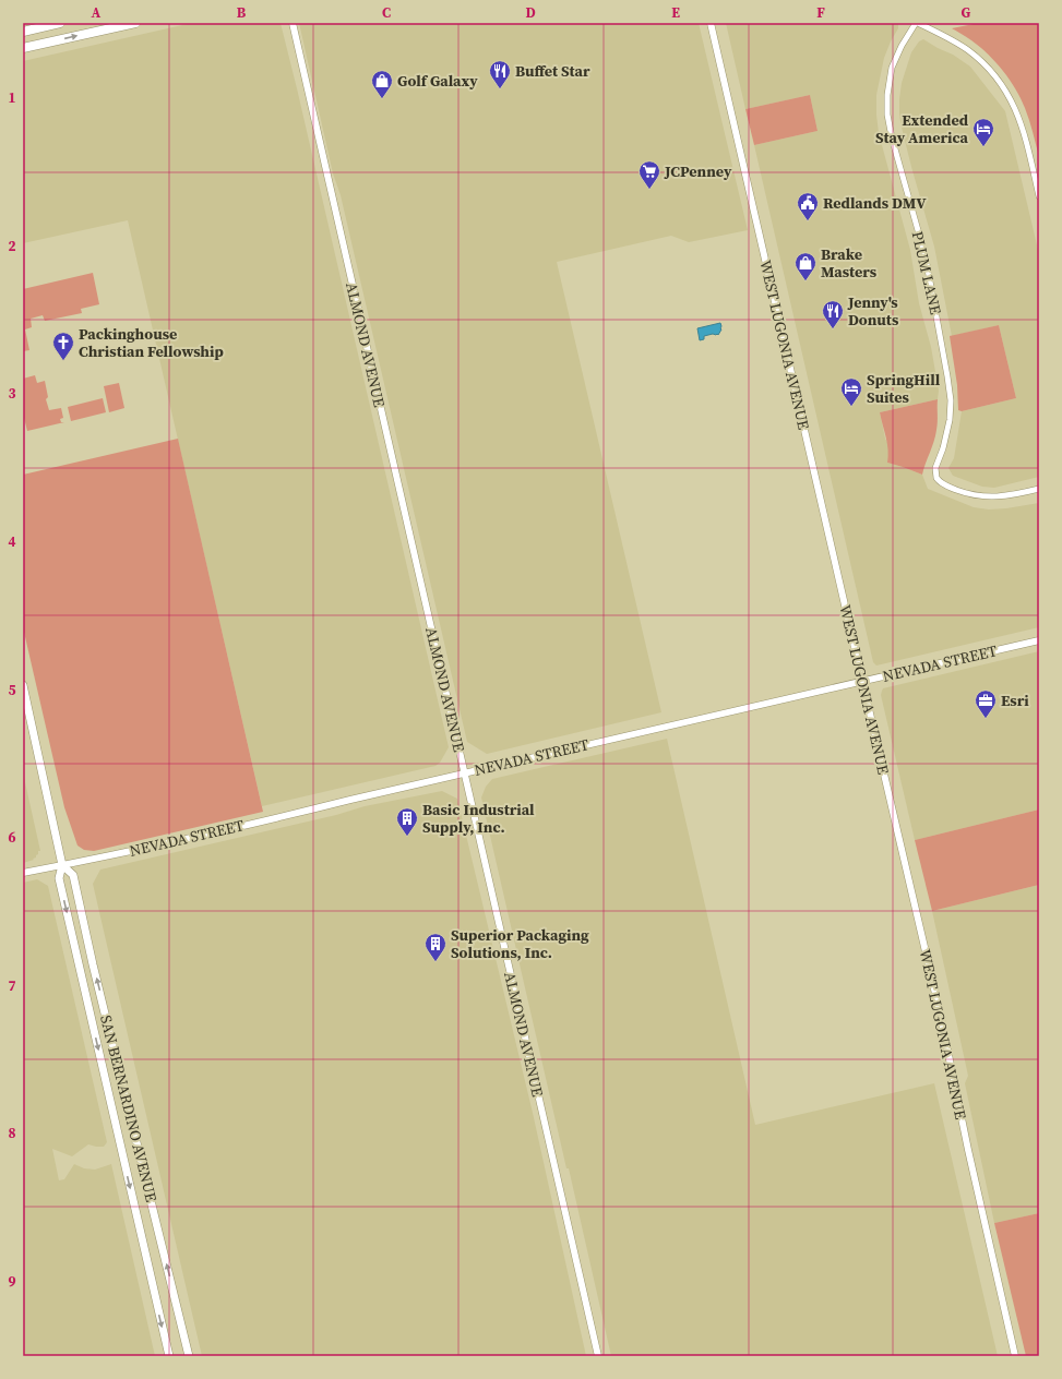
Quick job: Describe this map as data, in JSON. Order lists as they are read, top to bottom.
{
  "streets": {
    "main road": ["SAN BERNARDINO AVENUE"],
    "street": [
      "PLUM LANE",
      "ALMOND AVENUE",
      "WEST LUGONIA AVENUE",
      "NEVADA STREET"
    ]
  },
  "crossings": [
    ["ALMOND AVENUE", "NEVADA STREET"],
    ["WEST LUGONIA AVENUE", "NEVADA STREET"],
    ["NEVADA STREET", "SAN BERNARDINO AVENUE"]
  ],
  "places": {
    "restaurant": ["Buffet Star", "Jenny's Donuts"],
    "shop": ["Golf Galaxy", "Brake Masters"],
    "hotel": ["Extended Stay America", "SpringHill Suites"],
    "supermarket": ["JCPenney"],
    "public building": ["Redlands DMV"],
    "church": ["Packinghouse Christian Fellowship"],
    "office": ["Esri"],
    "building": ["Basic Industrial Supply, Inc.", "Superior Packaging Solutions, Inc."]
  },
  "grid": {
    "columns": [
      "A",
      "B",
      "C",
      "D",
      "E",
      "F",
      "G"
    ],
    "rows": [
      "1",
      "2",
      "3",
      "4",
      "5",
      "6",
      "7",
      "8",
      "9"
    ]
  }
}
